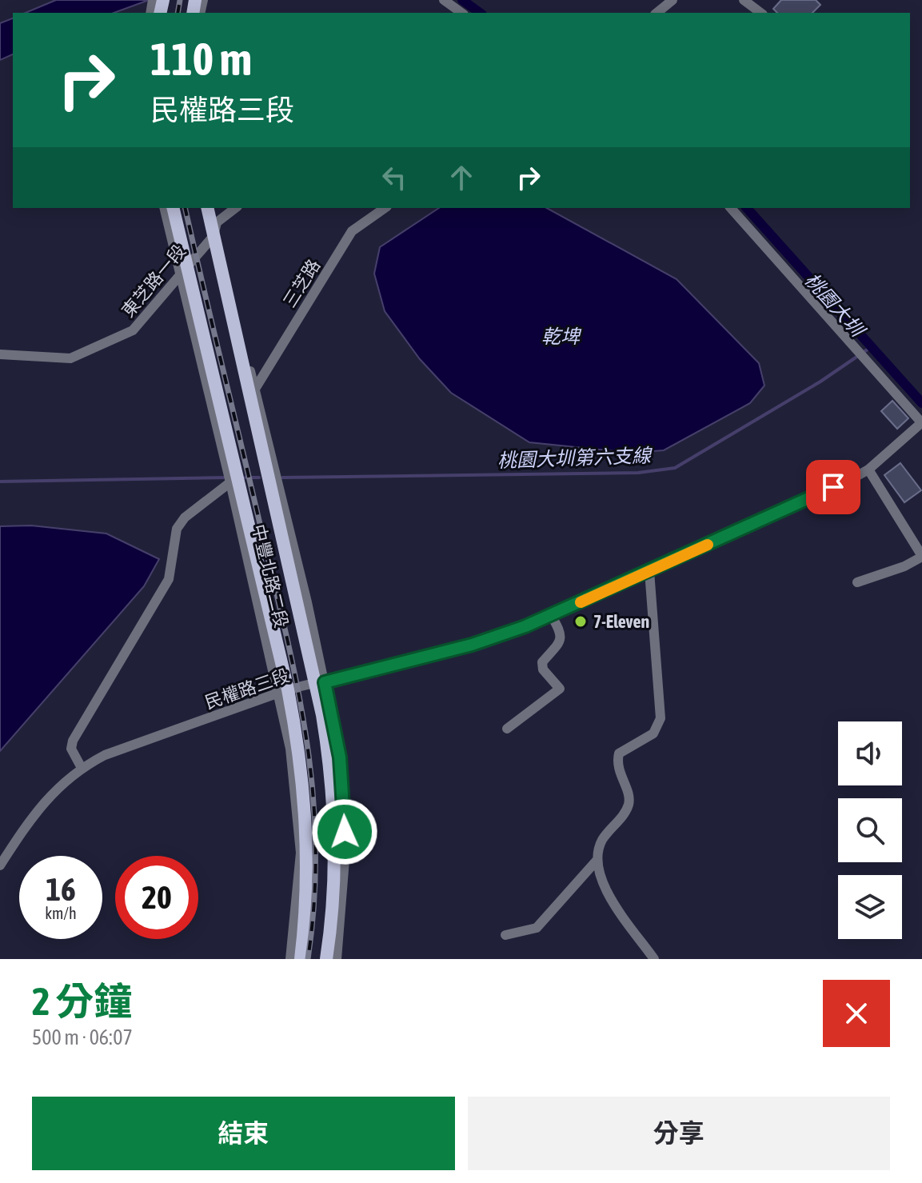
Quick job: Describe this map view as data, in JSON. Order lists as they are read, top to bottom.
{
  "streets": {
    "main road": ["中豐北路二段"],
    "street": ["東芝路一段", "三芝路", "民權路三段"]
  },
  "crossings": [
    ["東芝路一段", "中豐北路二段"],
    ["三芝路", "中豐北路二段"],
    ["中豐北路二段", "民權路三段"]
  ],
  "water": ["桃園大圳", "乾埤", "桃園大圳第六支線"],
  "places": ["7-Eleven"],
  "page": {
    "turn": ["110 m", "民權路三段"],
    "speed": "16 km/h",
    "limit": "20",
    "heading": ["2 分鐘", "500 m · 06:07"],
    "buttons": ["結束", "分享"]
  }
}
